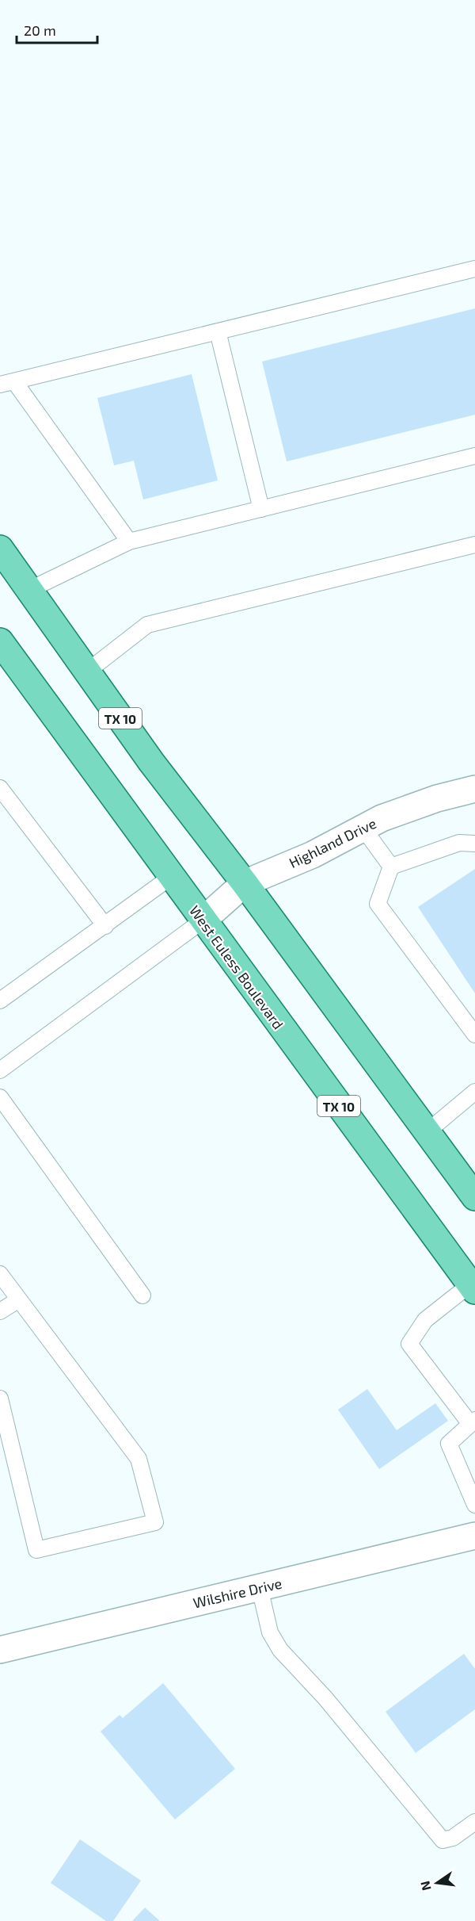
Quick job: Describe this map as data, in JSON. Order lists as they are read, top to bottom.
{
  "streets": {
    "main road": ["TX 10", "West Euless Boulevard"],
    "street": ["Highland Drive", "Wilshire Drive"]
  },
  "crossings": [
    ["TX 10", "Highland Drive"],
    ["Highland Drive", "West Euless Boulevard"]
  ],
  "scale_bar": "20 m",
  "north": "left"
}
